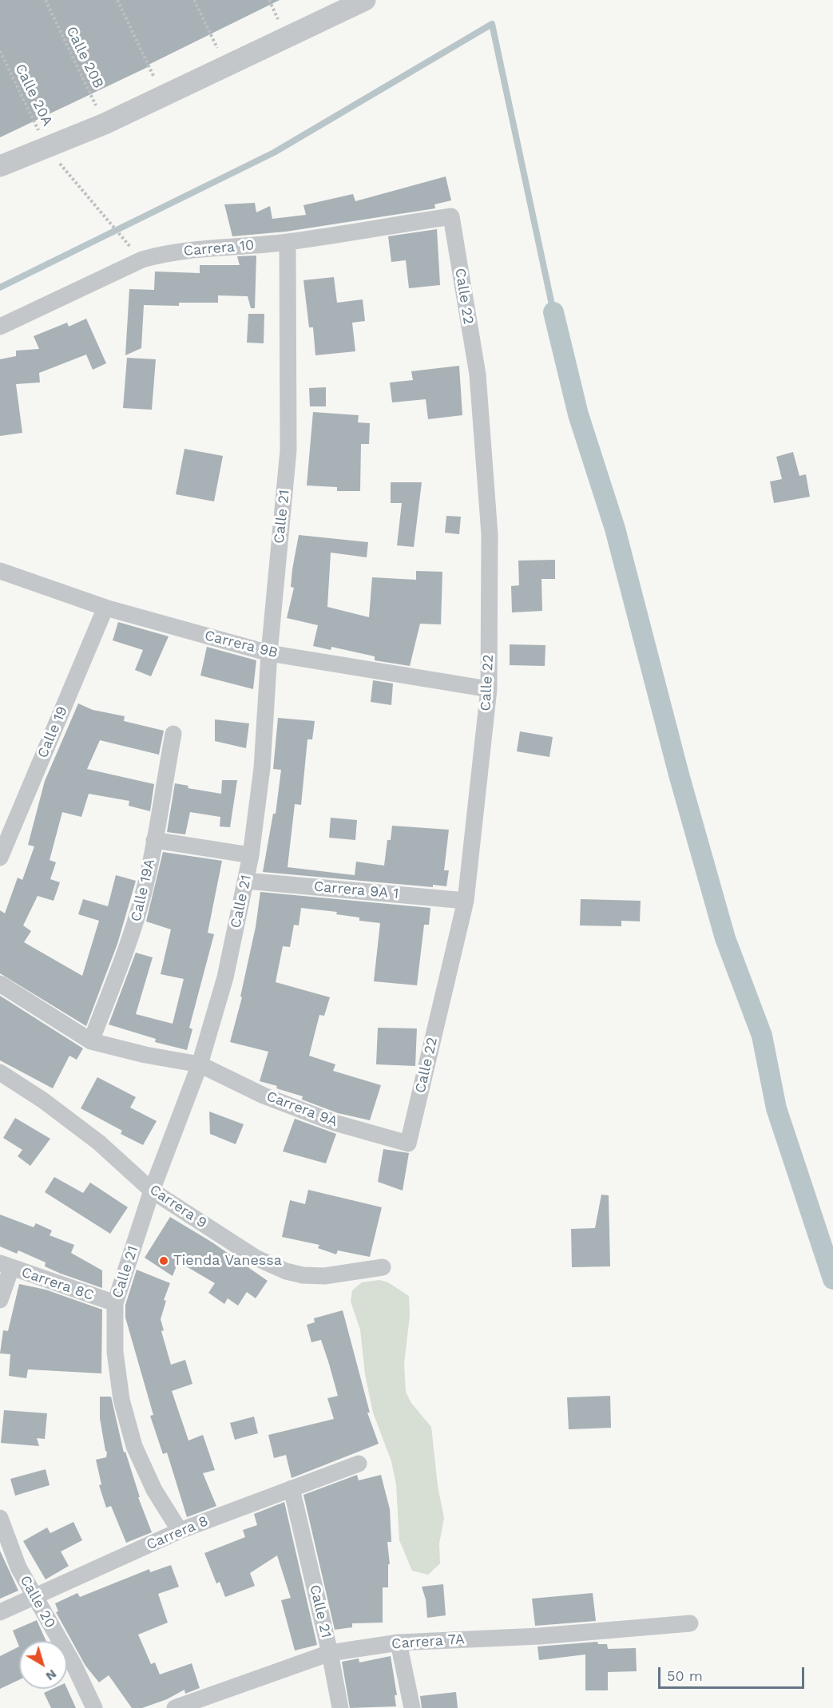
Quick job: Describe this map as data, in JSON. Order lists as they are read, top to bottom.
{
  "streets": {
    "street": [
      "Carrera 10",
      "Calle 22",
      "Calle 21",
      "Carrera 9B",
      "Calle 19",
      "Calle 19A",
      "Carrera 9A 1",
      "Carrera 9A",
      "Carrera 9",
      "Carrera 8C",
      "Carrera 8",
      "Calle 20",
      "Carrera 7A"
    ],
    "path": ["Calle 20B", "Calle 20A"]
  },
  "crossings": [
    ["Carrera 10", "Calle 22"],
    ["Carrera 10", "Calle 21"],
    ["Calle 22", "Carrera 9B"],
    ["Calle 22", "Carrera 9A 1"],
    ["Calle 22", "Carrera 9A"],
    ["Calle 21", "Carrera 9B"],
    ["Calle 21", "Carrera 9A 1"],
    ["Calle 21", "Carrera 9A"],
    ["Calle 21", "Carrera 9"],
    ["Calle 21", "Carrera 8C"],
    ["Calle 21", "Carrera 8"],
    ["Calle 21", "Carrera 7A"],
    ["Carrera 9B", "Calle 19"],
    ["Calle 19A", "Carrera 9A"],
    ["Carrera 8", "Calle 20"]
  ],
  "places": ["Tienda Vanessa"],
  "scale_bar": "50 m",
  "north": "bottom right"
}
